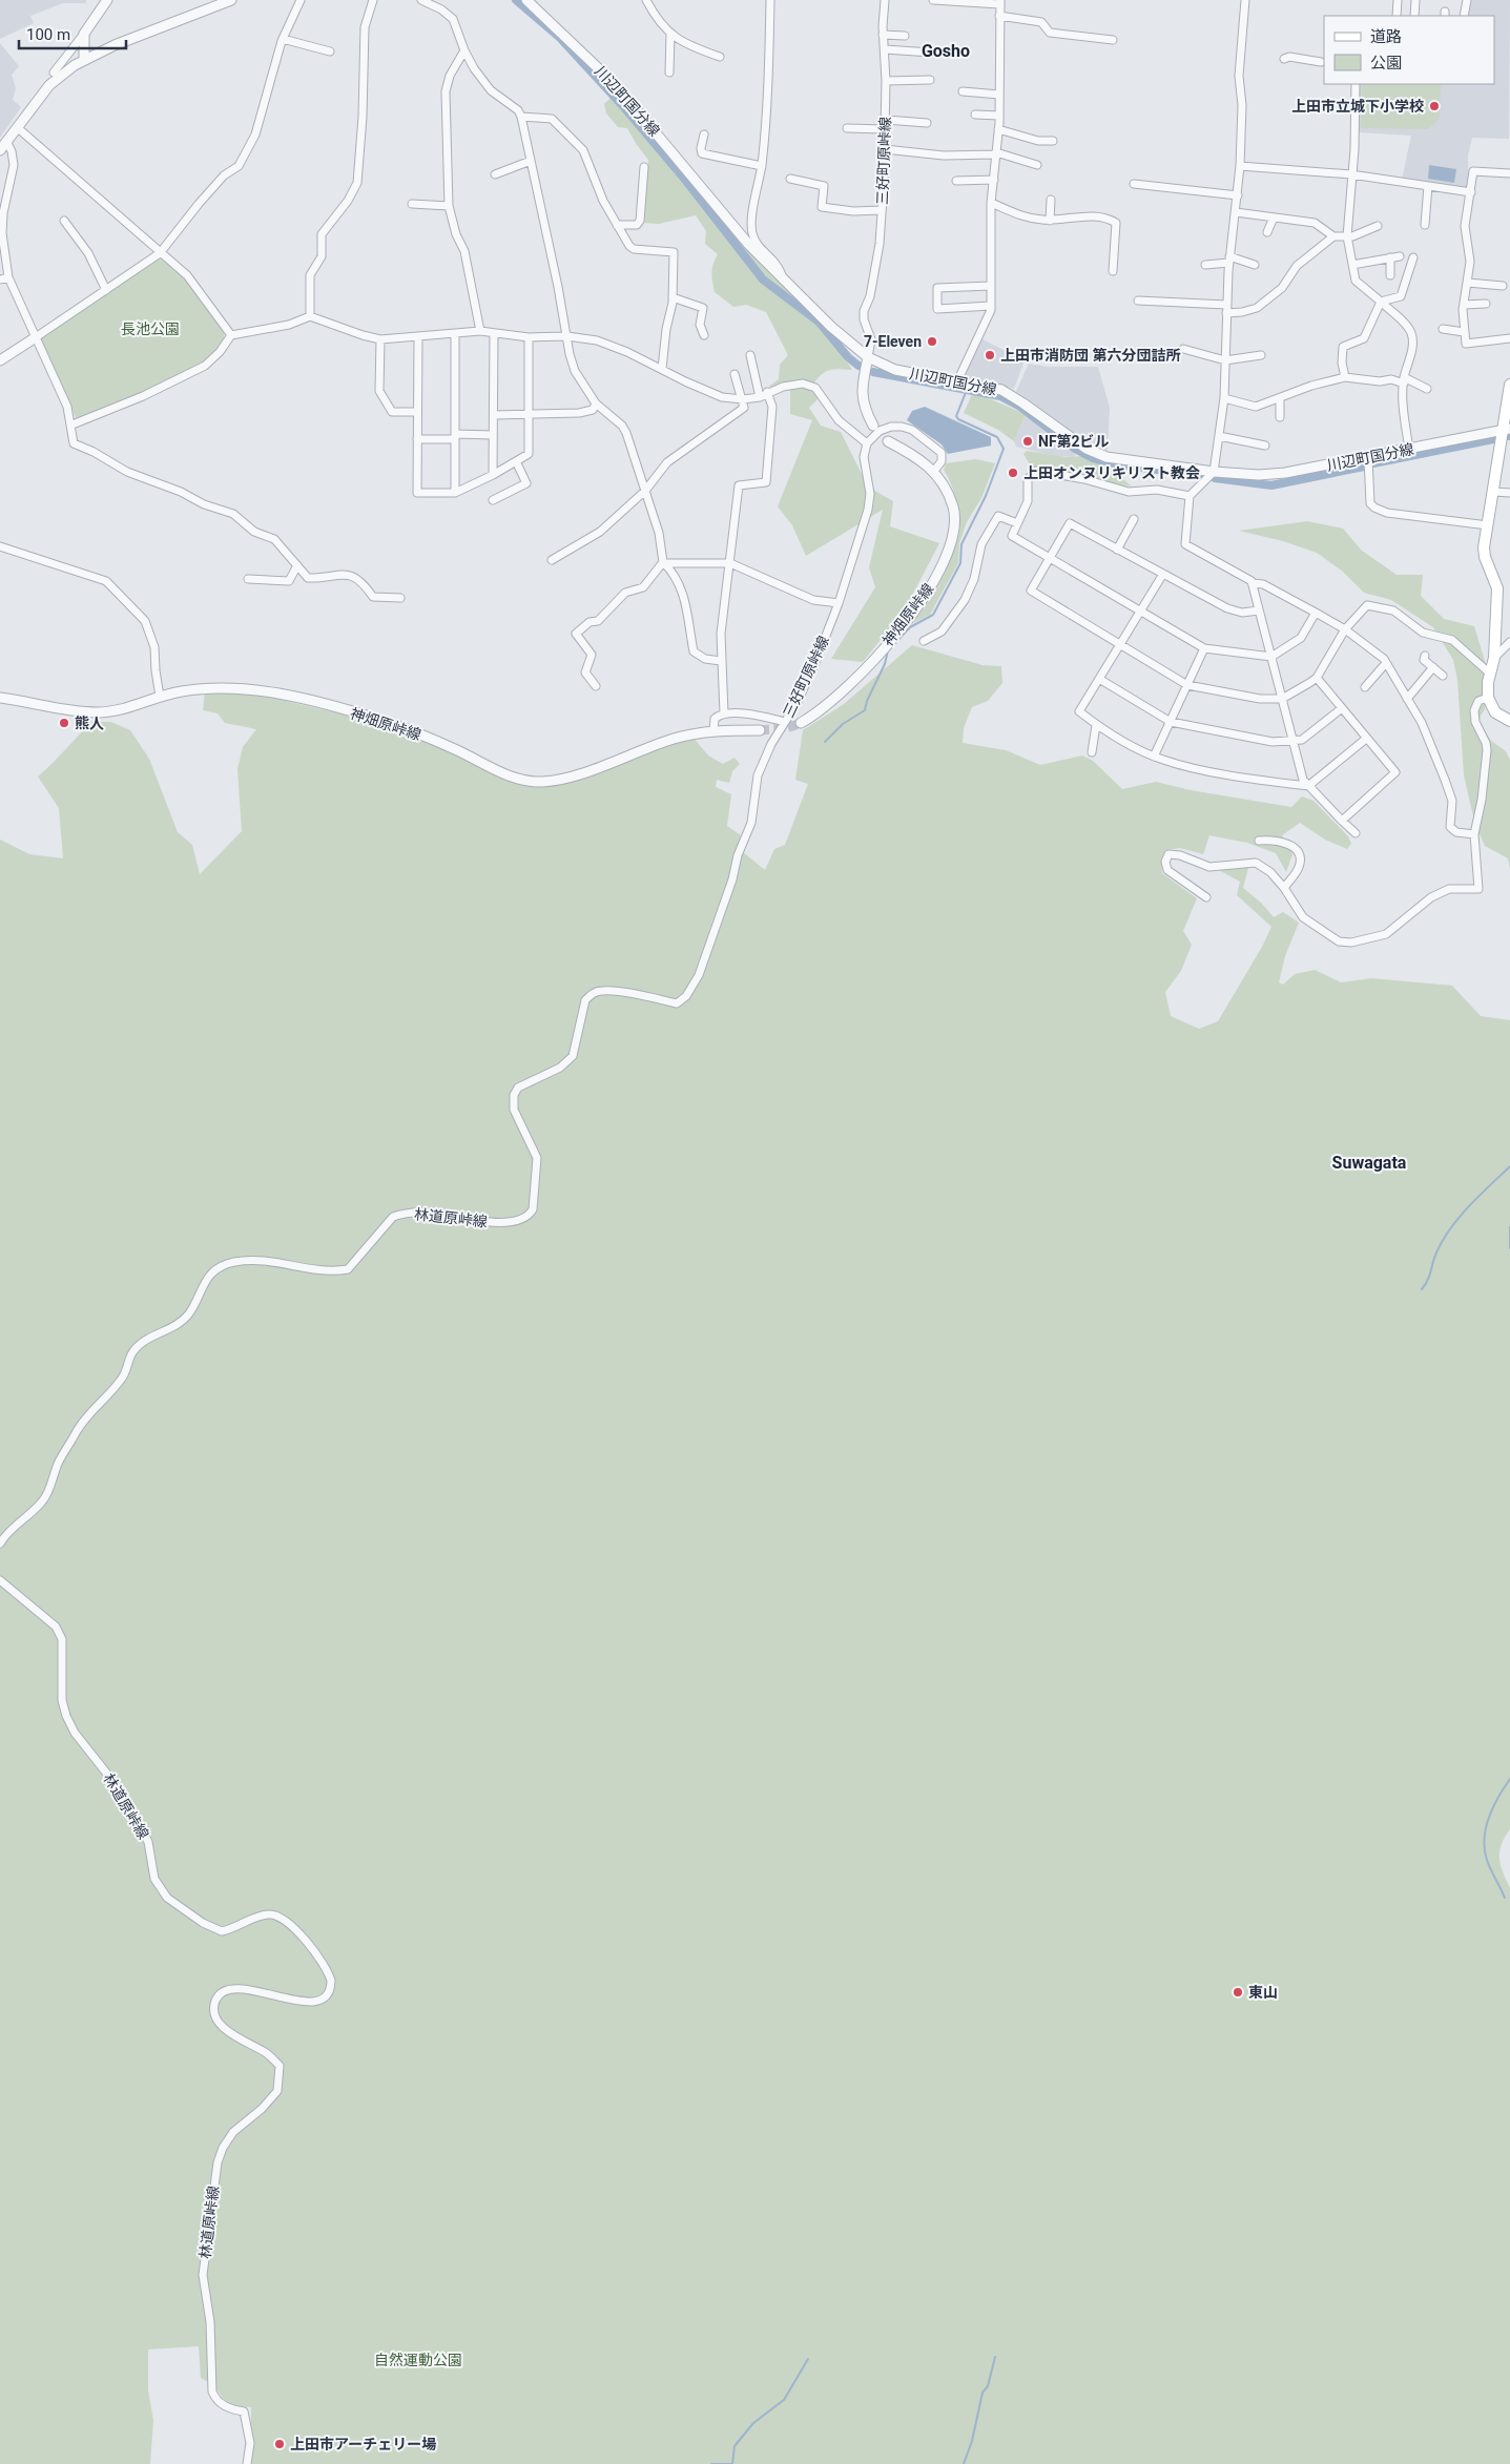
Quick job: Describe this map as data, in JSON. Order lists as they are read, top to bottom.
{
  "streets": {
    "street": [
      "川辺町国分線",
      "三好町原峠線",
      "神畑原峠線",
      "林道原峠線"
    ]
  },
  "crossings": [
    ["川辺町国分線", "三好町原峠線"],
    ["三好町原峠線", "林道原峠線"]
  ],
  "districts": ["Gosho", "Suwagata"],
  "parks": ["長池公園", "自然運動公園"],
  "places": [
    "上田市立城下小学校",
    "7-Eleven",
    "上田市消防団 第六分団詰所",
    "NF第2ビル",
    "上田オンヌリキリスト教会",
    "熊人",
    "東山",
    "上田市アーチェリー場"
  ],
  "legend": ["道路", "公園"],
  "scale_bar": "100 m"
}
